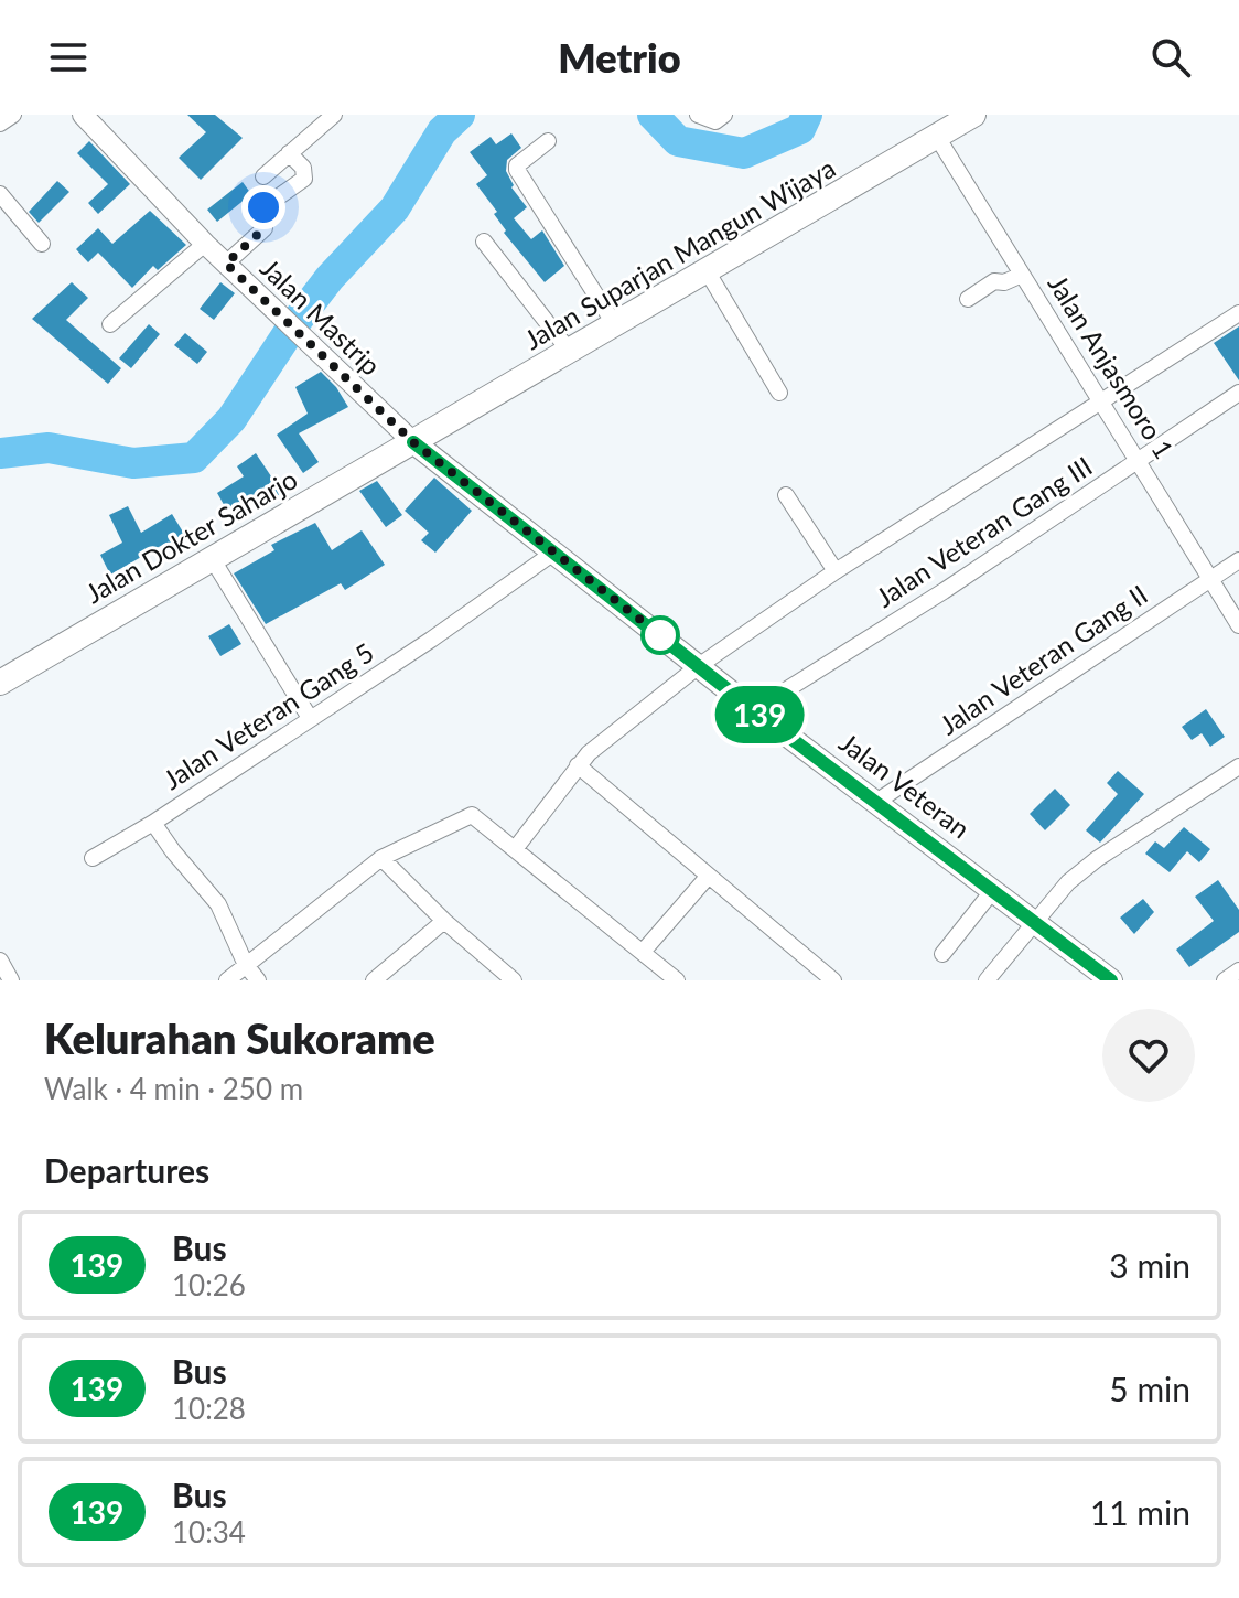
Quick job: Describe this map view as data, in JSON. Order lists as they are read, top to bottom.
{
  "streets": {
    "highway": ["Jalan Suparjan Mangun Wijaya", "Jalan Dokter Saharjo"],
    "main road": ["Jalan Veteran"],
    "street": [
      "Jalan Mastrip",
      "Jalan Anjasmoro 1",
      "Jalan Veteran Gang III",
      "Jalan Veteran Gang II",
      "Jalan Veteran Gang 5"
    ]
  },
  "crossings": [
    ["Jalan Suparjan Mangun Wijaya", "Jalan Mastrip"],
    ["Jalan Suparjan Mangun Wijaya", "Jalan Anjasmoro 1"],
    ["Jalan Suparjan Mangun Wijaya", "Jalan Dokter Saharjo"],
    ["Jalan Suparjan Mangun Wijaya", "Jalan Veteran"],
    ["Jalan Mastrip", "Jalan Dokter Saharjo"],
    ["Jalan Mastrip", "Jalan Veteran"],
    ["Jalan Anjasmoro 1", "Jalan Veteran Gang III"],
    ["Jalan Anjasmoro 1", "Jalan Veteran Gang II"],
    ["Jalan Veteran Gang III", "Jalan Veteran"],
    ["Jalan Dokter Saharjo", "Jalan Veteran"],
    ["Jalan Veteran Gang II", "Jalan Veteran"],
    ["Jalan Veteran Gang 5", "Jalan Veteran"]
  ],
  "lines": ["bus line 139"],
  "page": {
    "header": "Metrio",
    "on_map": "139",
    "heading": [
      ["Kelurahan Sukorame", "Walk · 4 min · 250 m"],
      "Departures"
    ],
    "list": [
      {
        "mark": "139",
        "name": "Bus",
        "note": "10:26",
        "value": "3 min"
      },
      {
        "mark": "139",
        "name": "Bus",
        "note": "10:28",
        "value": "5 min"
      },
      {
        "mark": "139",
        "name": "Bus",
        "note": "10:34",
        "value": "11 min"
      }
    ]
  }
}
